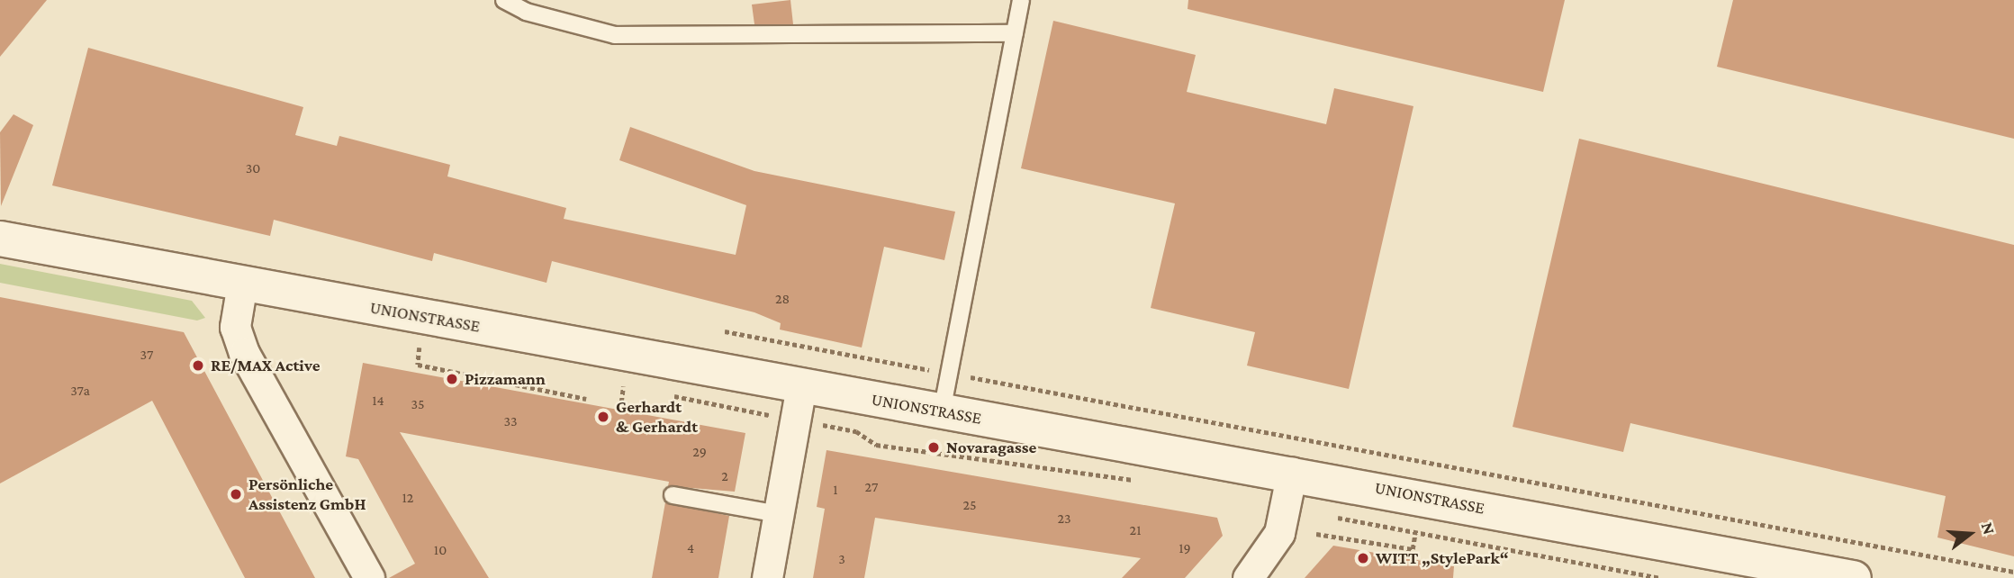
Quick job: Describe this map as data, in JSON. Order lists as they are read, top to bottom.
{
  "streets": {
    "main road": ["UNIONSTRASSE"]
  },
  "places": [
    "RE/MAX Active",
    "Pizzamann",
    "Gerhardt & Gerhardt",
    "Novaragasse",
    "Persönliche Assistenz GmbH",
    "WITT „StylePark“"
  ],
  "house_numbers": [
    "30",
    "28",
    "37",
    "37a",
    "14",
    "35",
    "33",
    "29",
    "2",
    "27",
    "1",
    "12",
    "25",
    "23",
    "21",
    "4",
    "19",
    "10",
    "3"
  ],
  "north": "right"
}
